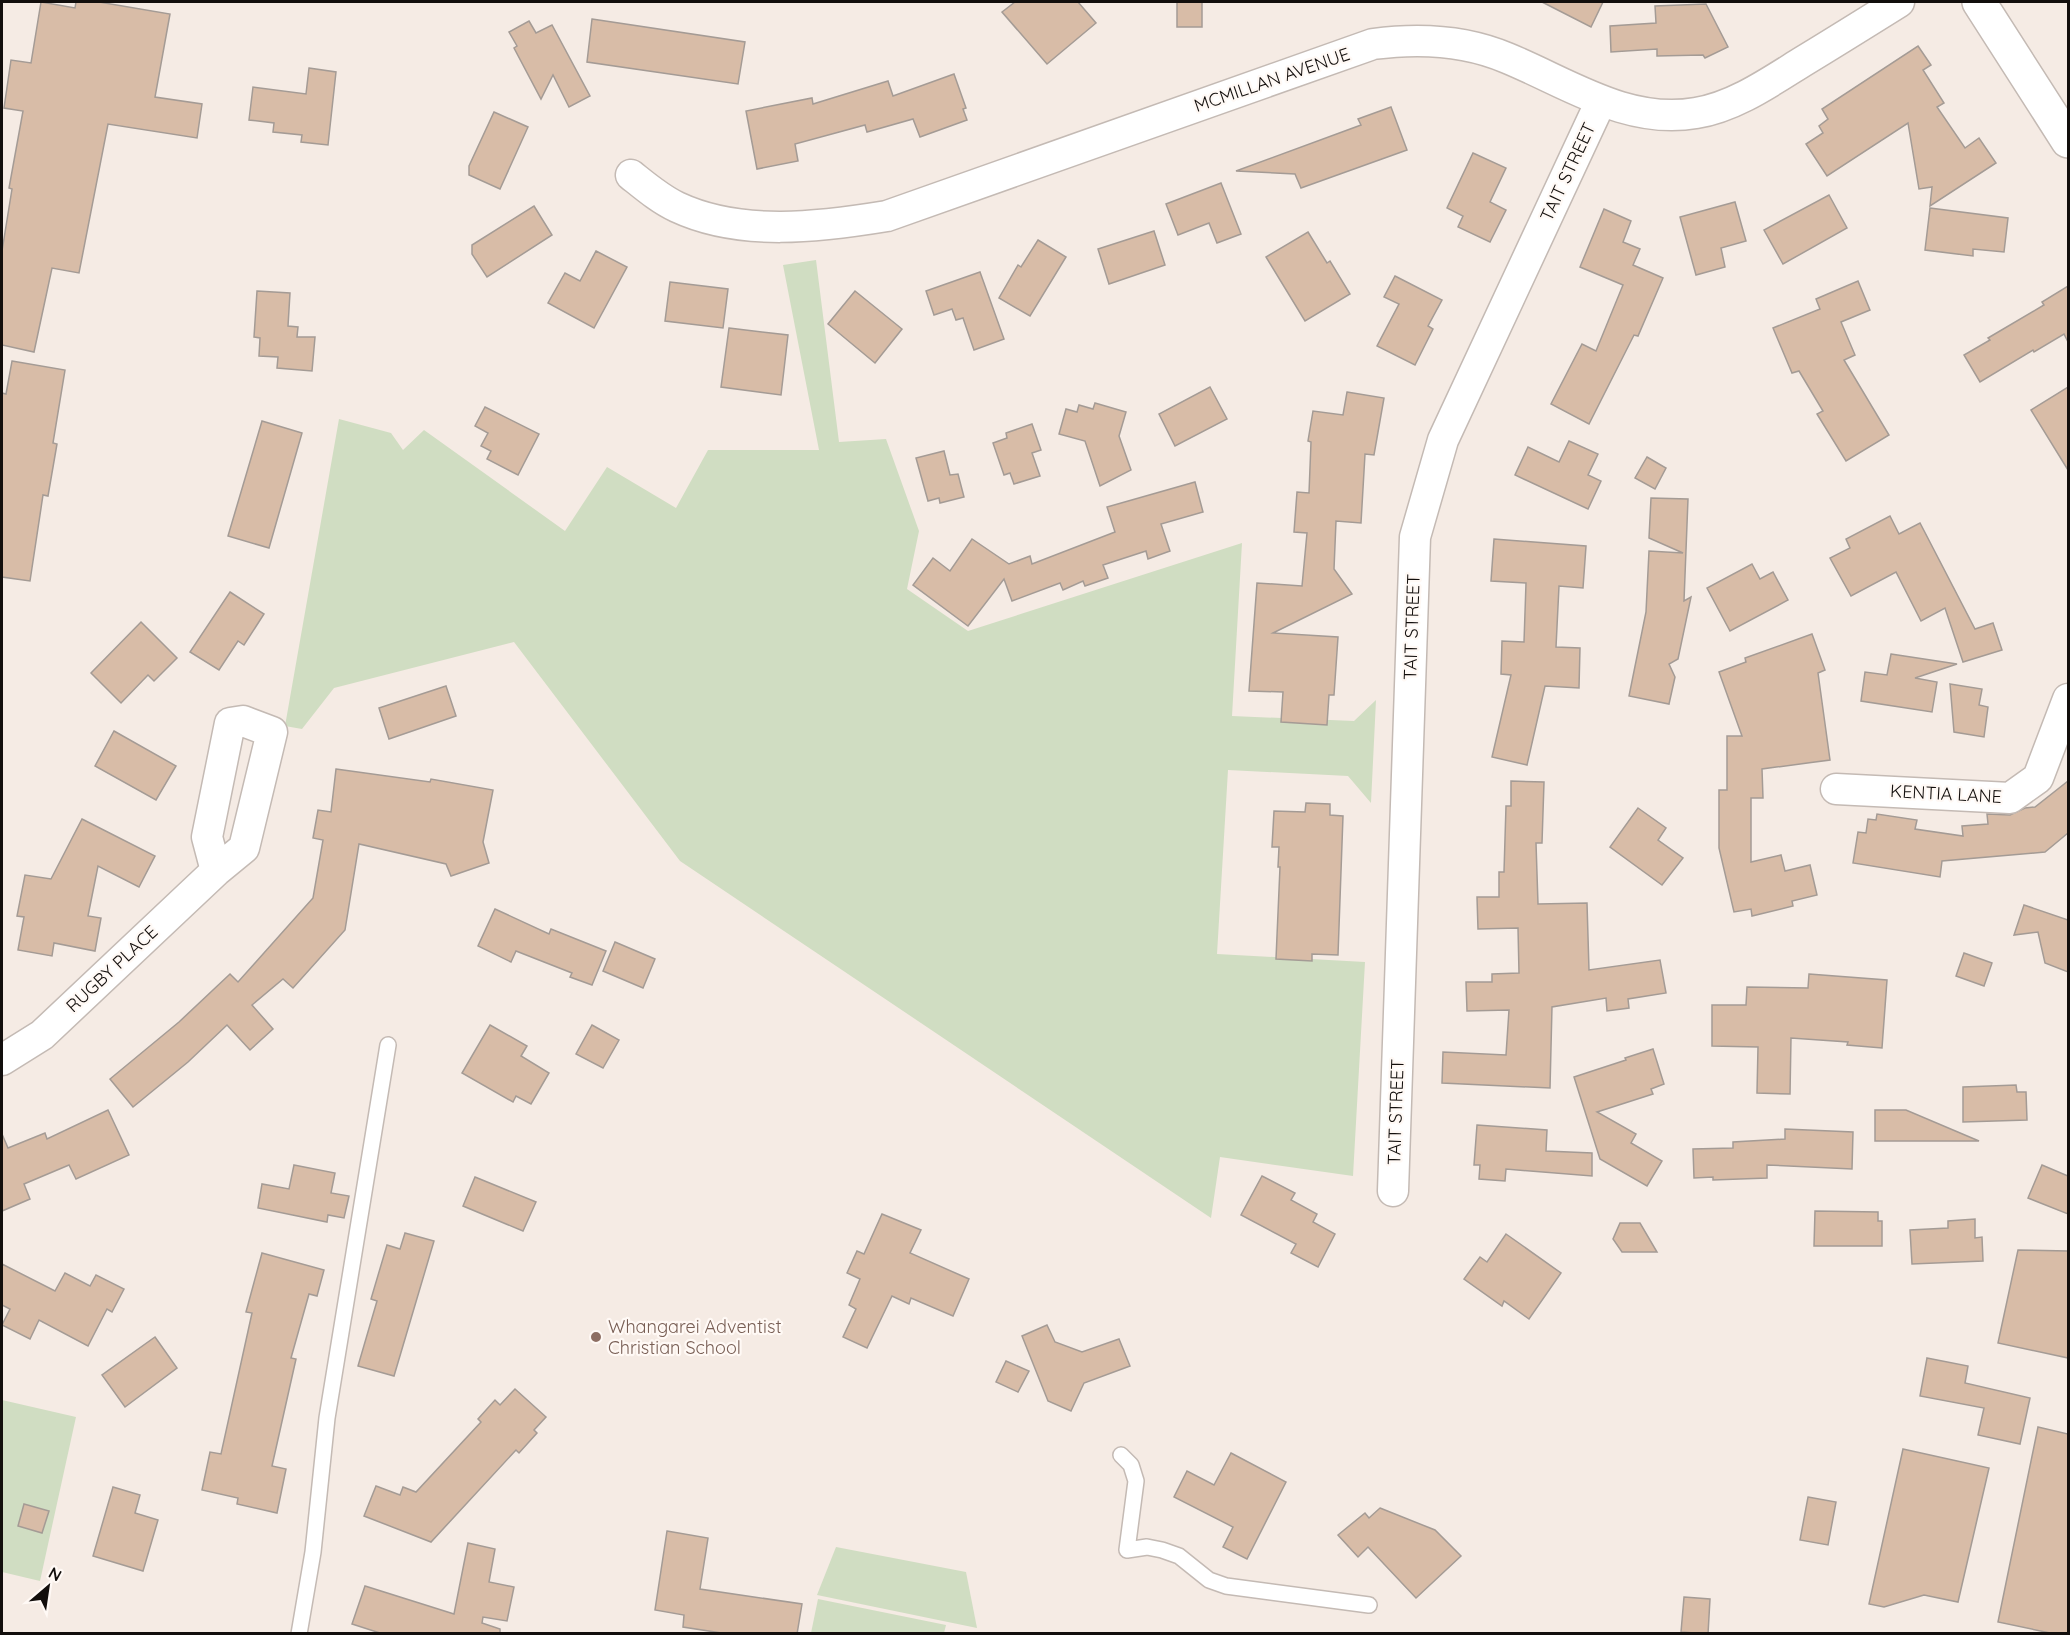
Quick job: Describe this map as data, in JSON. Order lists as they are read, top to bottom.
{
  "streets": {
    "street": [
      "MCMILLAN AVENUE",
      "TAIT STREET",
      "KENTIA LANE",
      "RUGBY PLACE"
    ]
  },
  "crossings": [
    ["MCMILLAN AVENUE", "TAIT STREET"]
  ],
  "places": ["Whangarei Adventist Christian School"],
  "north": "top right"
}
